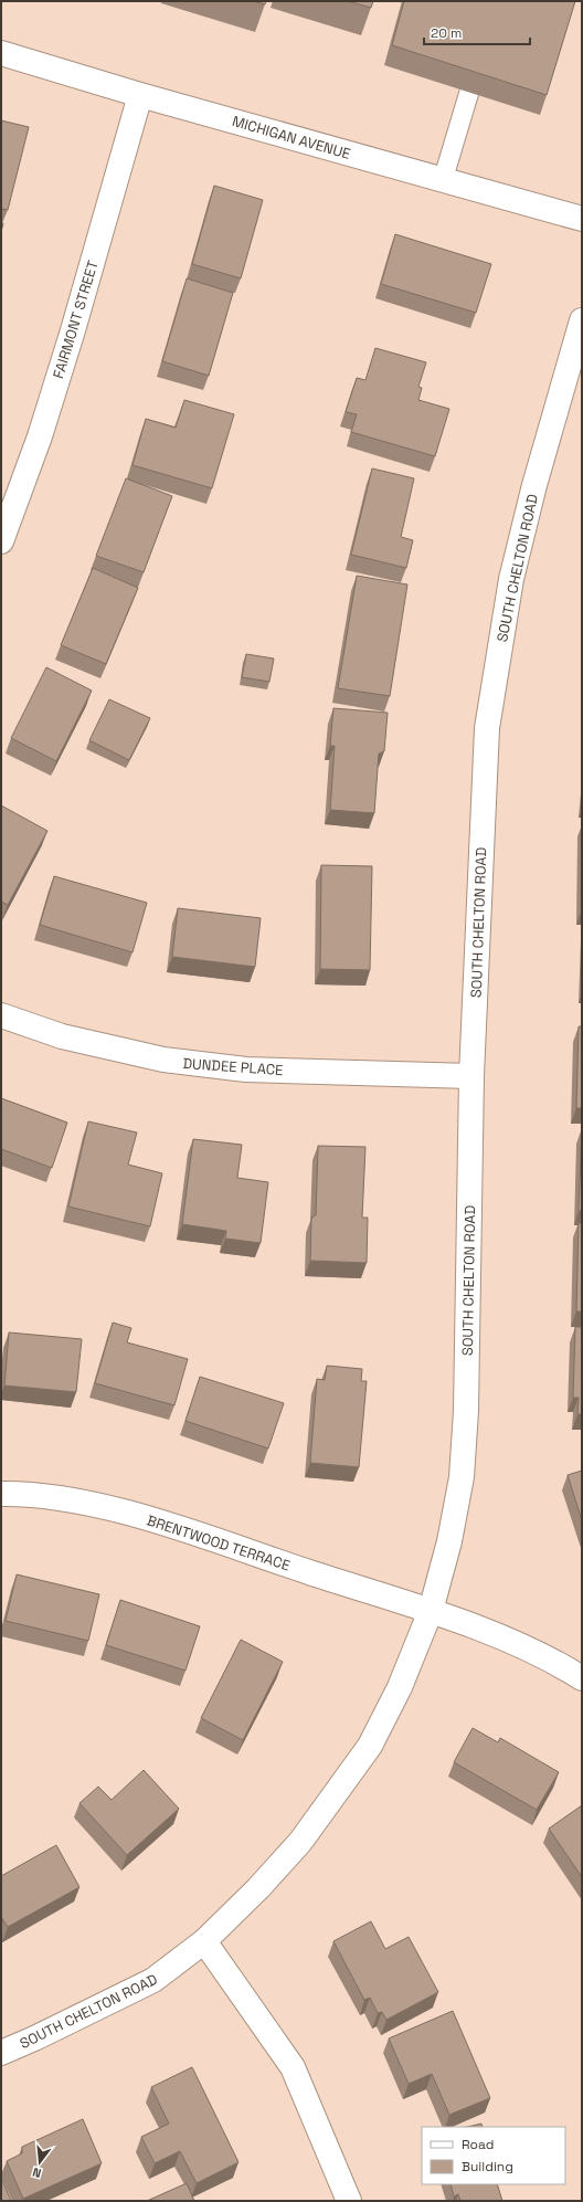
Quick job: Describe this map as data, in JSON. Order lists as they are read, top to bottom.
{
  "streets": {
    "street": [
      "MICHIGAN AVENUE",
      "FAIRMONT STREET",
      "SOUTH CHELTON ROAD",
      "DUNDEE PLACE",
      "BRENTWOOD TERRACE"
    ]
  },
  "crossings": [
    ["MICHIGAN AVENUE", "FAIRMONT STREET"],
    ["SOUTH CHELTON ROAD", "DUNDEE PLACE"],
    ["SOUTH CHELTON ROAD", "BRENTWOOD TERRACE"]
  ],
  "legend": ["Road", "Building"],
  "scale_bar": "20 m",
  "north": "bottom"
}
